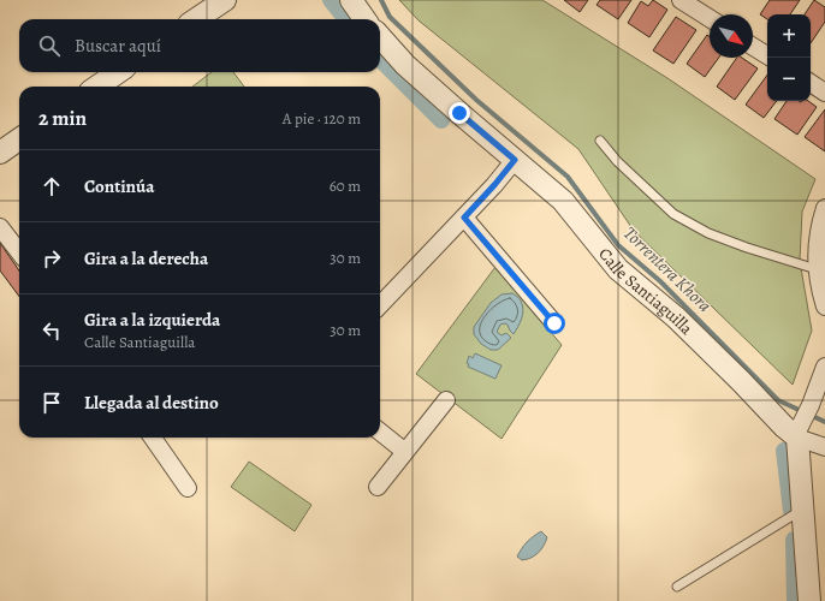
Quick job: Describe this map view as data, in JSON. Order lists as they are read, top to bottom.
{
  "streets": {
    "street": ["Calle Santiaguilla"]
  },
  "water": ["Torrentera Khora"],
  "north": "bottom right",
  "page": {
    "map_buttons": ["+", "−"],
    "search": "Buscar aquí",
    "heading": ["2 min", "A pie · 120 m"],
    "list": [
      ["Continúa", "60 m"],
      ["Gira a la derecha", "30 m"],
      ["Gira a la izquierda", "Calle Santiaguilla", "30 m"],
      "Llegada al destino"
    ]
  }
}
